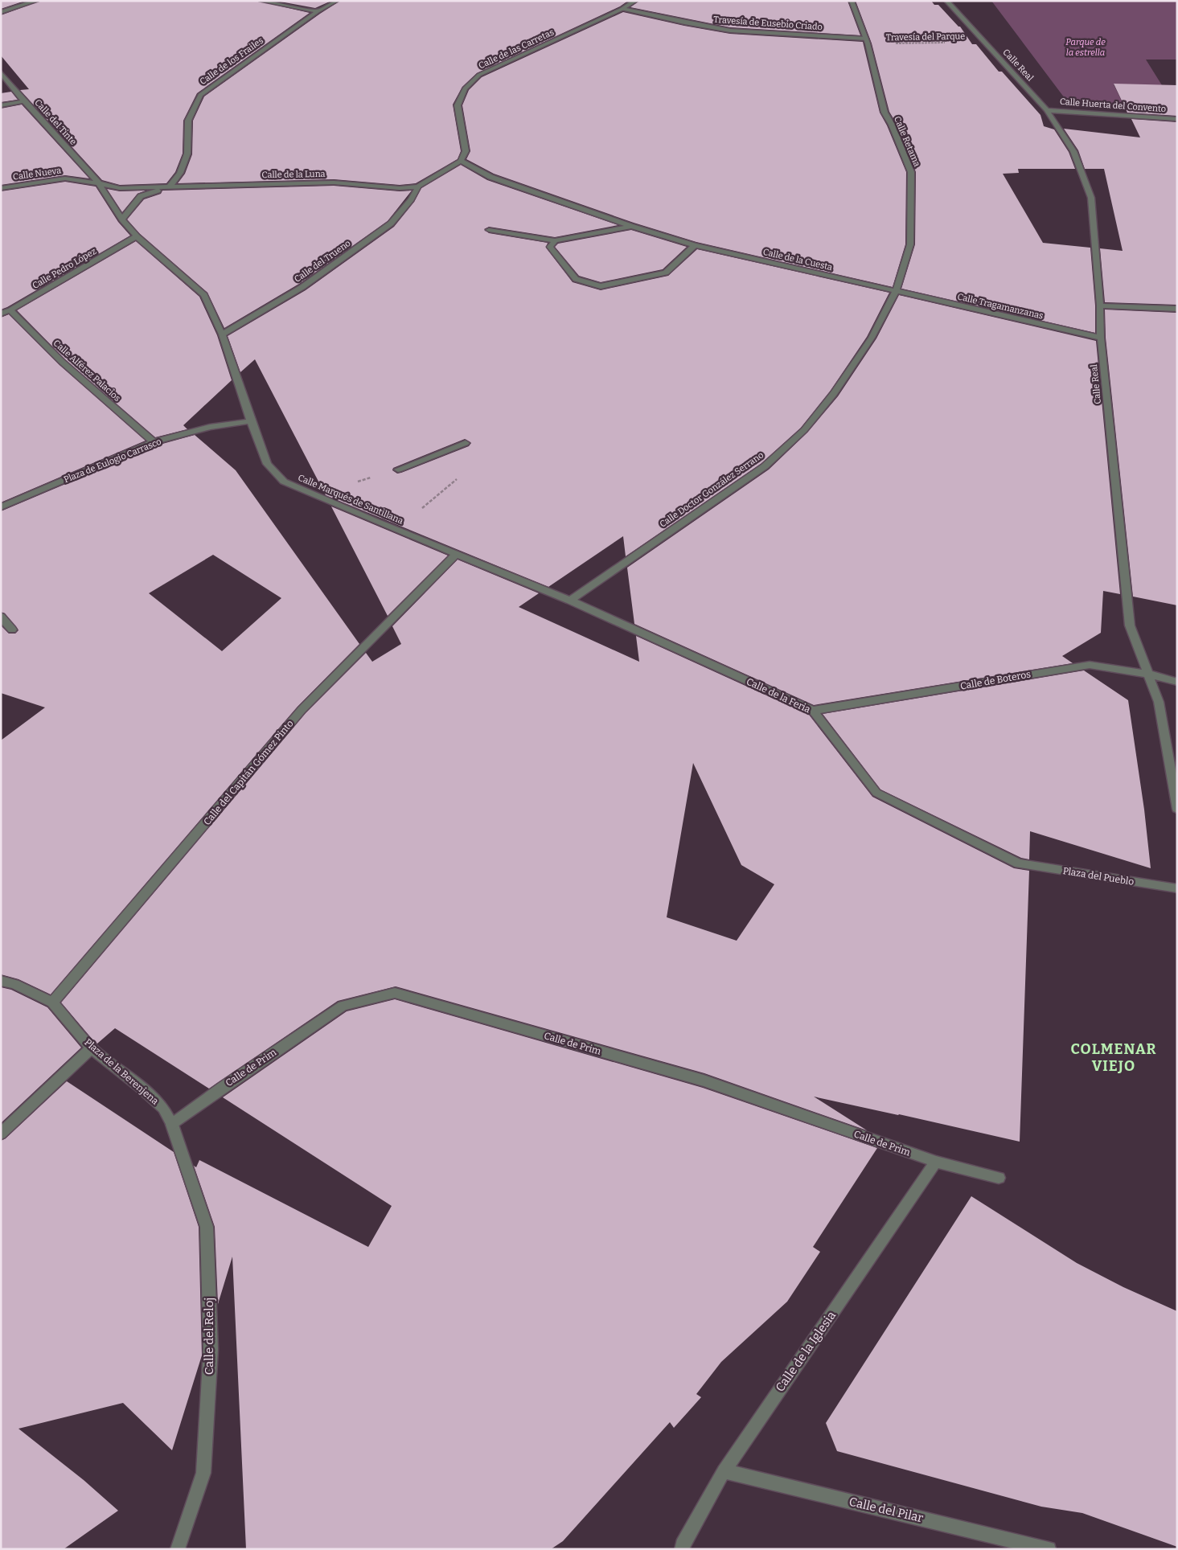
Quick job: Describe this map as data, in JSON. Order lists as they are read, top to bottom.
{
  "streets": {
    "street": [
      "Travesía de Eusebio Criado",
      "Calle de las Carretas",
      "Calle de los Frailes",
      "Calle Real",
      "Calle Huerta del Convento",
      "Calle del Tinte",
      "Calle Retama",
      "Calle Nueva",
      "Calle de la Luna",
      "Calle de la Cuesta",
      "Calle del Trueno",
      "Calle Pedro López",
      "Calle Tragamanzanas",
      "Calle Alférez Palacios",
      "Plaza de Eulogio Carrasco",
      "Calle Doctor González Serrano",
      "Calle Marqués de Santillana",
      "Calle de Boteros",
      "Calle de la Feria",
      "Calle del Capitán Gómez Pinto",
      "Plaza del Pueblo",
      "Calle de Prim",
      "Plaza de la Berenjena",
      "Calle del Reloj",
      "Calle de la Iglesia",
      "Calle del Pilar"
    ],
    "path": ["Travesía del Parque"]
  },
  "crossings": [
    ["Travesía de Eusebio Criado", "Travesía del Parque"],
    ["Travesía de Eusebio Criado", "Calle de las Carretas"],
    ["Travesía de Eusebio Criado", "Calle Retama"],
    ["Travesía del Parque", "Calle Real"],
    ["Travesía del Parque", "Calle Retama"],
    ["Calle de las Carretas", "Calle de la Cuesta"],
    ["Calle de los Frailes", "Calle Nueva"],
    ["Calle de los Frailes", "Calle de la Luna"],
    ["Calle Real", "Calle Huerta del Convento"],
    ["Calle Real", "Calle Tragamanzanas"],
    ["Calle Real", "Calle de Boteros"],
    ["Calle del Tinte", "Calle Nueva"],
    ["Calle del Tinte", "Calle Marqués de Santillana"],
    ["Calle Retama", "Calle de la Cuesta"],
    ["Calle Retama", "Calle Tragamanzanas"],
    ["Calle Retama", "Calle Doctor González Serrano"],
    ["Calle Nueva", "Calle de la Luna"],
    ["Calle de la Luna", "Calle del Trueno"],
    ["Calle de la Cuesta", "Calle Tragamanzanas"],
    ["Calle de la Cuesta", "Calle Doctor González Serrano"],
    ["Calle del Trueno", "Calle Marqués de Santillana"],
    ["Calle Pedro López", "Calle Alférez Palacios"],
    ["Calle Pedro López", "Calle Marqués de Santillana"],
    ["Calle Tragamanzanas", "Calle Doctor González Serrano"],
    ["Calle Alférez Palacios", "Plaza de Eulogio Carrasco"],
    ["Plaza de Eulogio Carrasco", "Calle Marqués de Santillana"],
    ["Calle Doctor González Serrano", "Calle Marqués de Santillana"],
    ["Calle Doctor González Serrano", "Calle de la Feria"],
    ["Calle Marqués de Santillana", "Calle de la Feria"],
    ["Calle Marqués de Santillana", "Calle del Capitán Gómez Pinto"],
    ["Calle de Boteros", "Calle de la Feria"],
    ["Calle de la Feria", "Plaza del Pueblo"],
    ["Calle del Capitán Gómez Pinto", "Plaza de la Berenjena"],
    ["Calle de Prim", "Plaza de la Berenjena"],
    ["Calle de Prim", "Calle del Reloj"],
    ["Calle de Prim", "Calle de la Iglesia"],
    ["Plaza de la Berenjena", "Calle del Reloj"],
    ["Calle de la Iglesia", "Calle del Pilar"]
  ],
  "districts": ["COLMENAR VIEJO"],
  "parks": ["Parque de la estrella"]
}
